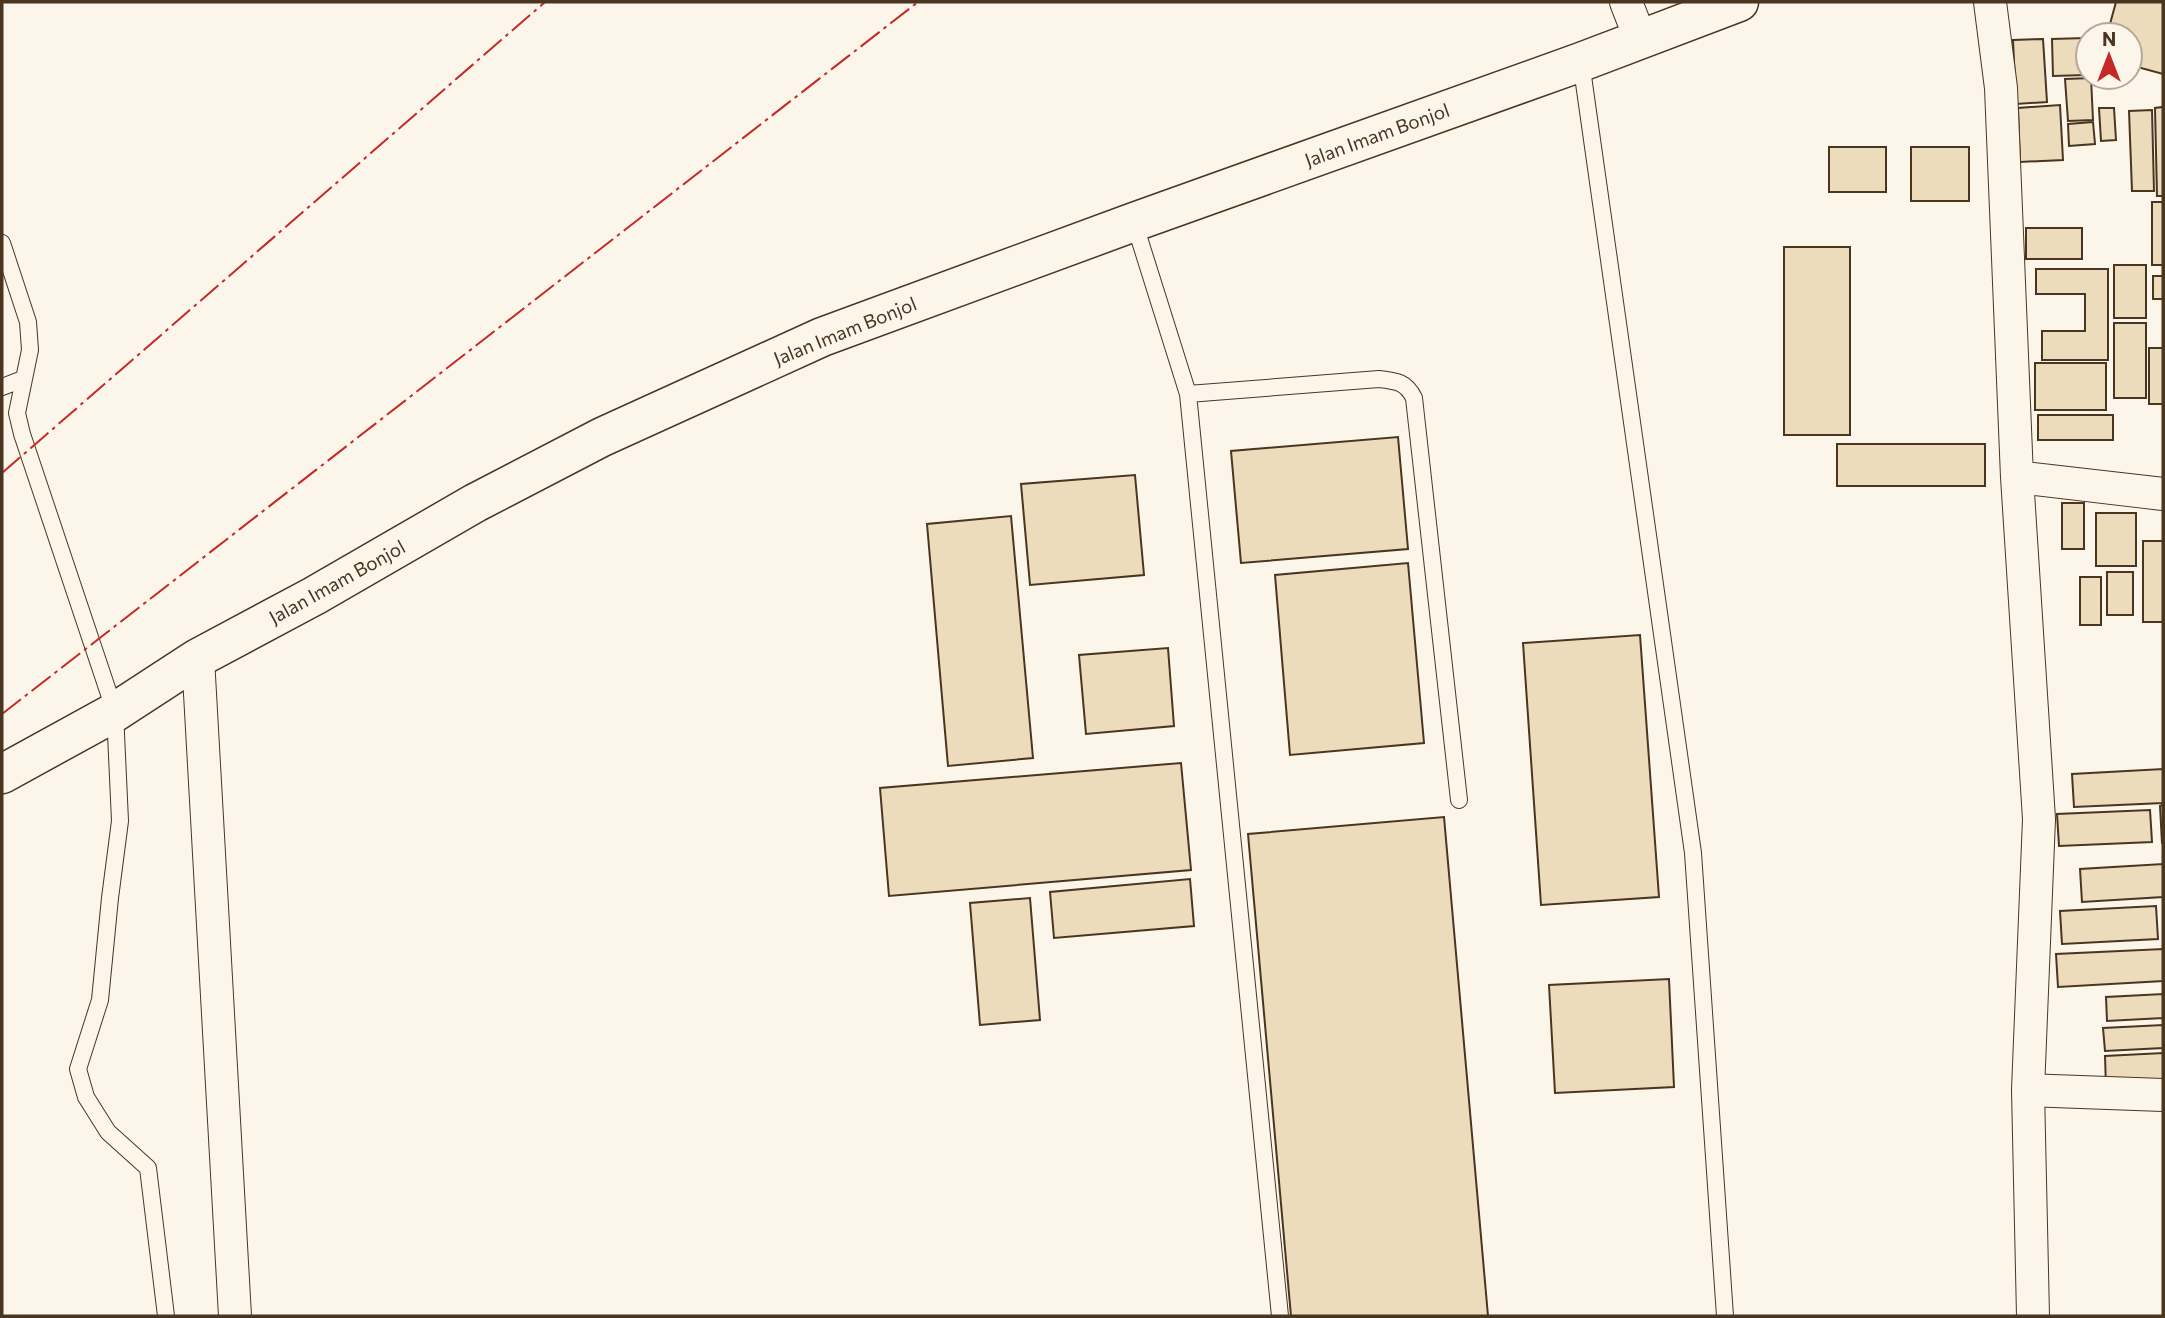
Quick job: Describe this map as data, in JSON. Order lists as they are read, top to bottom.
{
  "streets": {
    "main road": ["Jalan Imam Bonjol"]
  },
  "north": "top"
}
